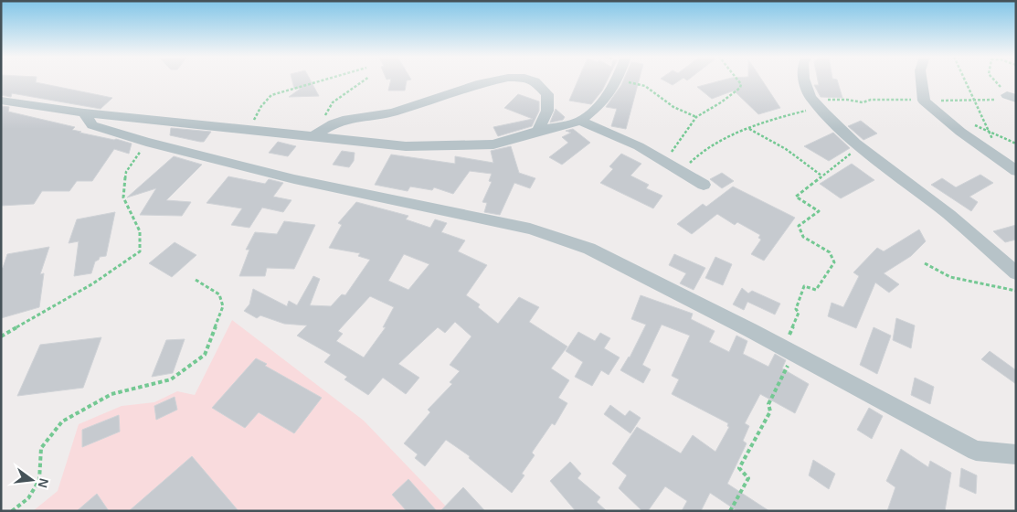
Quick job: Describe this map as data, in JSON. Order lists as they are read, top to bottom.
{
  "north": "right"
}
